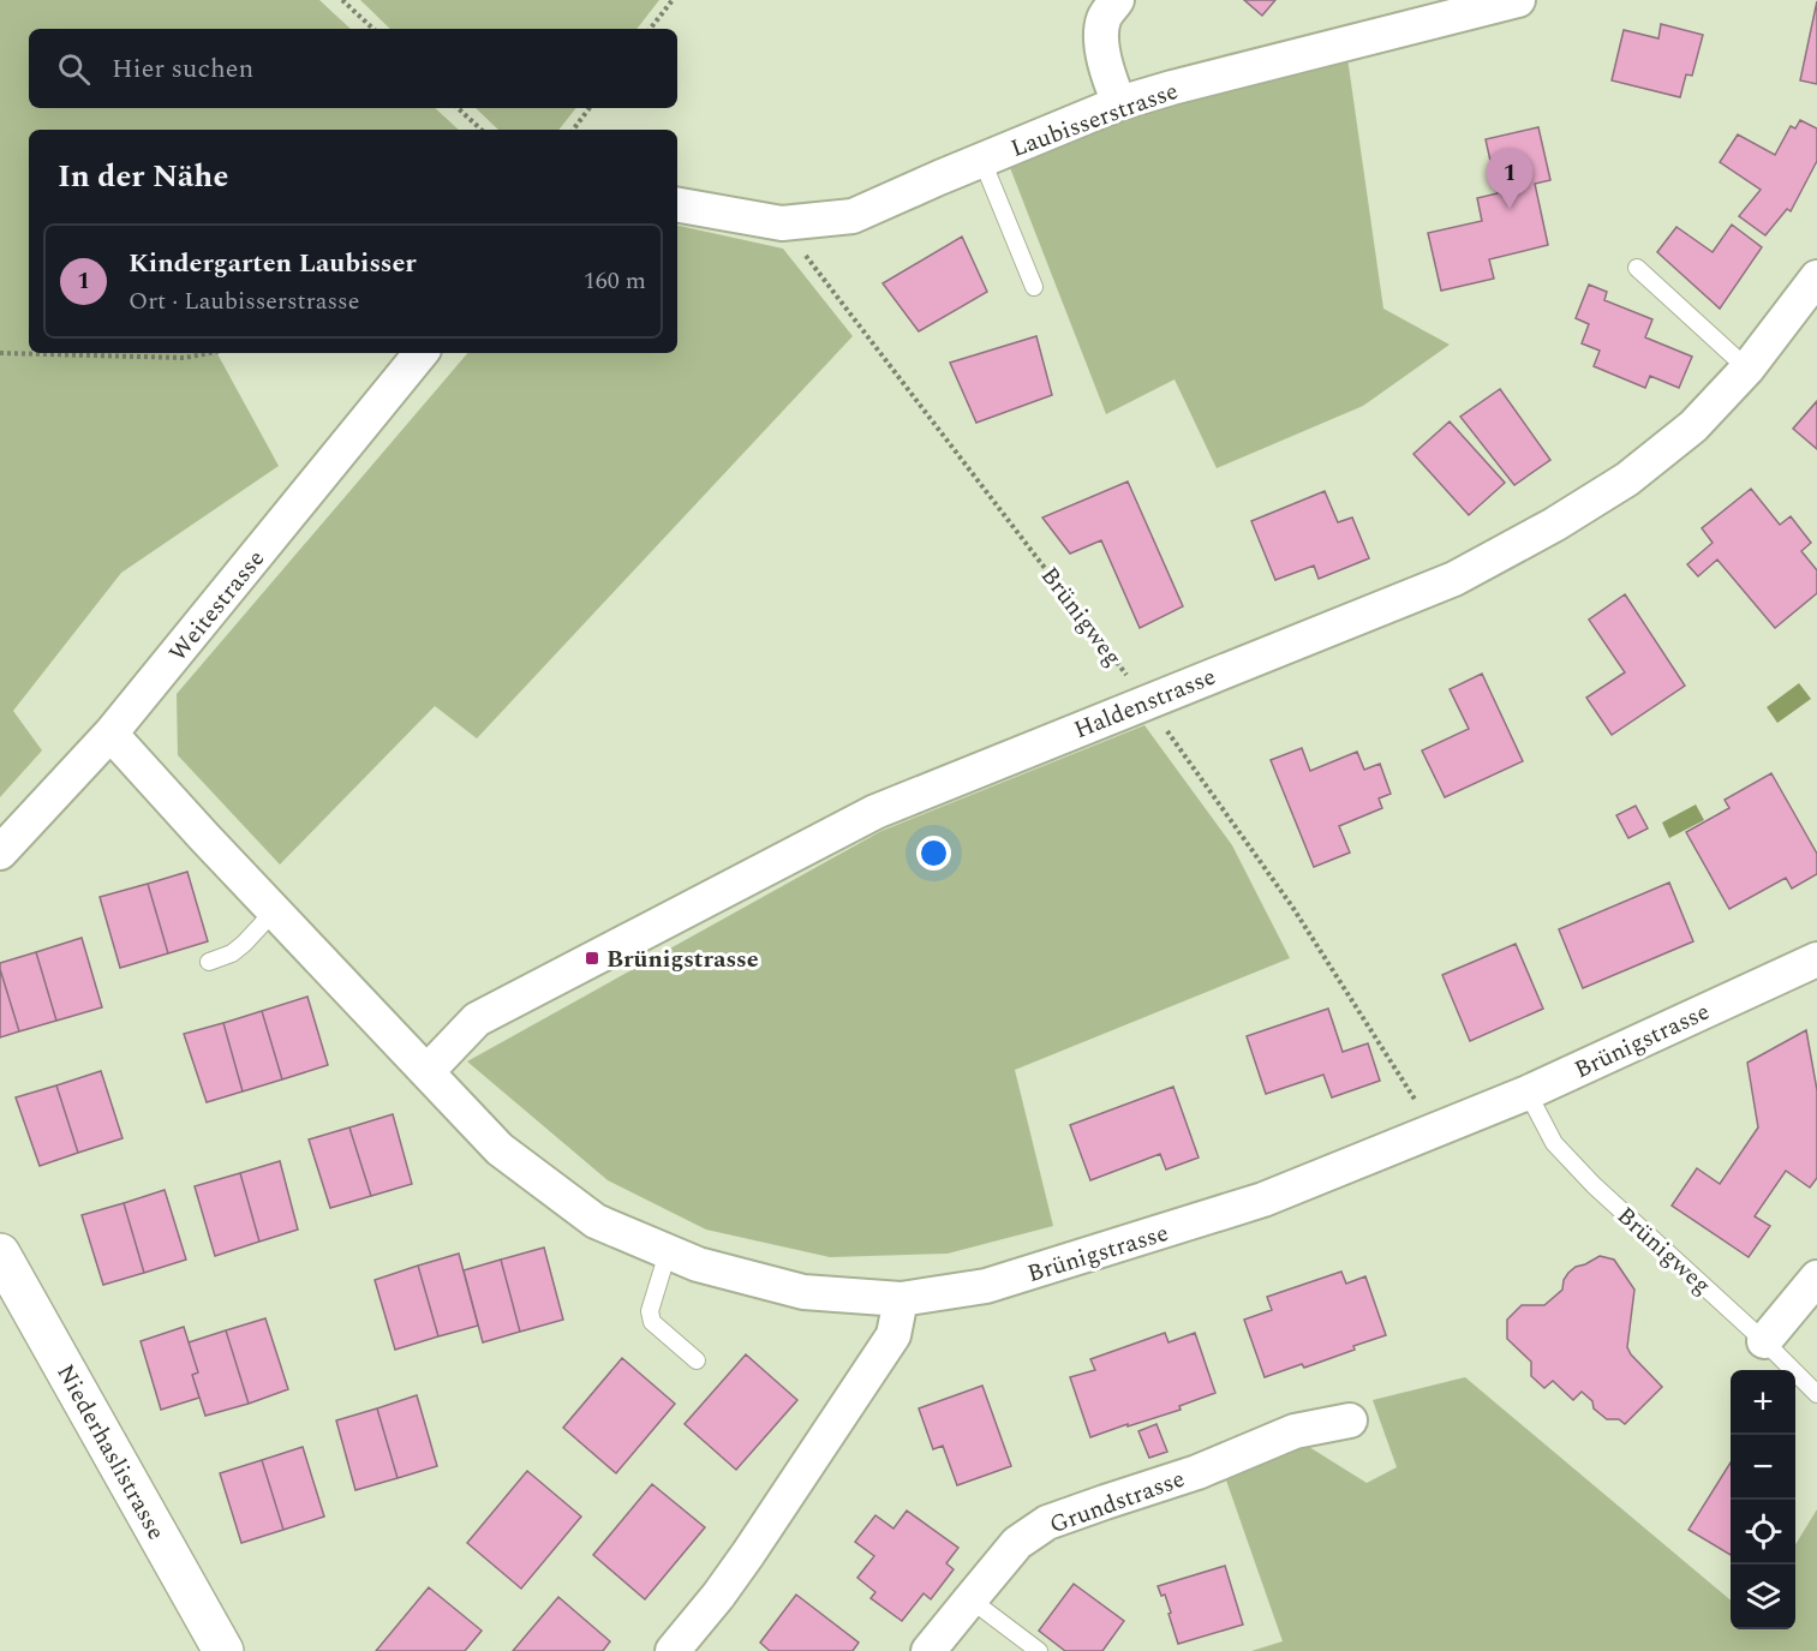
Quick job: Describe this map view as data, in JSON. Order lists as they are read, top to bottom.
{
  "streets": {
    "street": [
      "Laubisserstrasse",
      "Weitestrasse",
      "Haldenstrasse",
      "Brünigstrasse",
      "Niederhaslistrasse",
      "Grundstrasse"
    ],
    "lane": ["Brünigweg"]
  },
  "crossings": [
    ["Laubisserstrasse", "Brünigweg"],
    ["Weitestrasse", "Brünigstrasse"],
    ["Brünigweg", "Haldenstrasse"],
    ["Brünigweg", "Brünigstrasse"],
    ["Haldenstrasse", "Brünigstrasse"]
  ],
  "places": {
    "transit": ["Brünigstrasse"]
  },
  "page": {
    "search": "Hier suchen",
    "heading": "In der Nähe",
    "pins": "1",
    "list": [
      {
        "mark": "1",
        "name": "Kindergarten Laubisser",
        "note": "Ort · Laubisserstrasse",
        "value": "160 m"
      }
    ],
    "map_buttons": ["+", "−"]
  }
}
